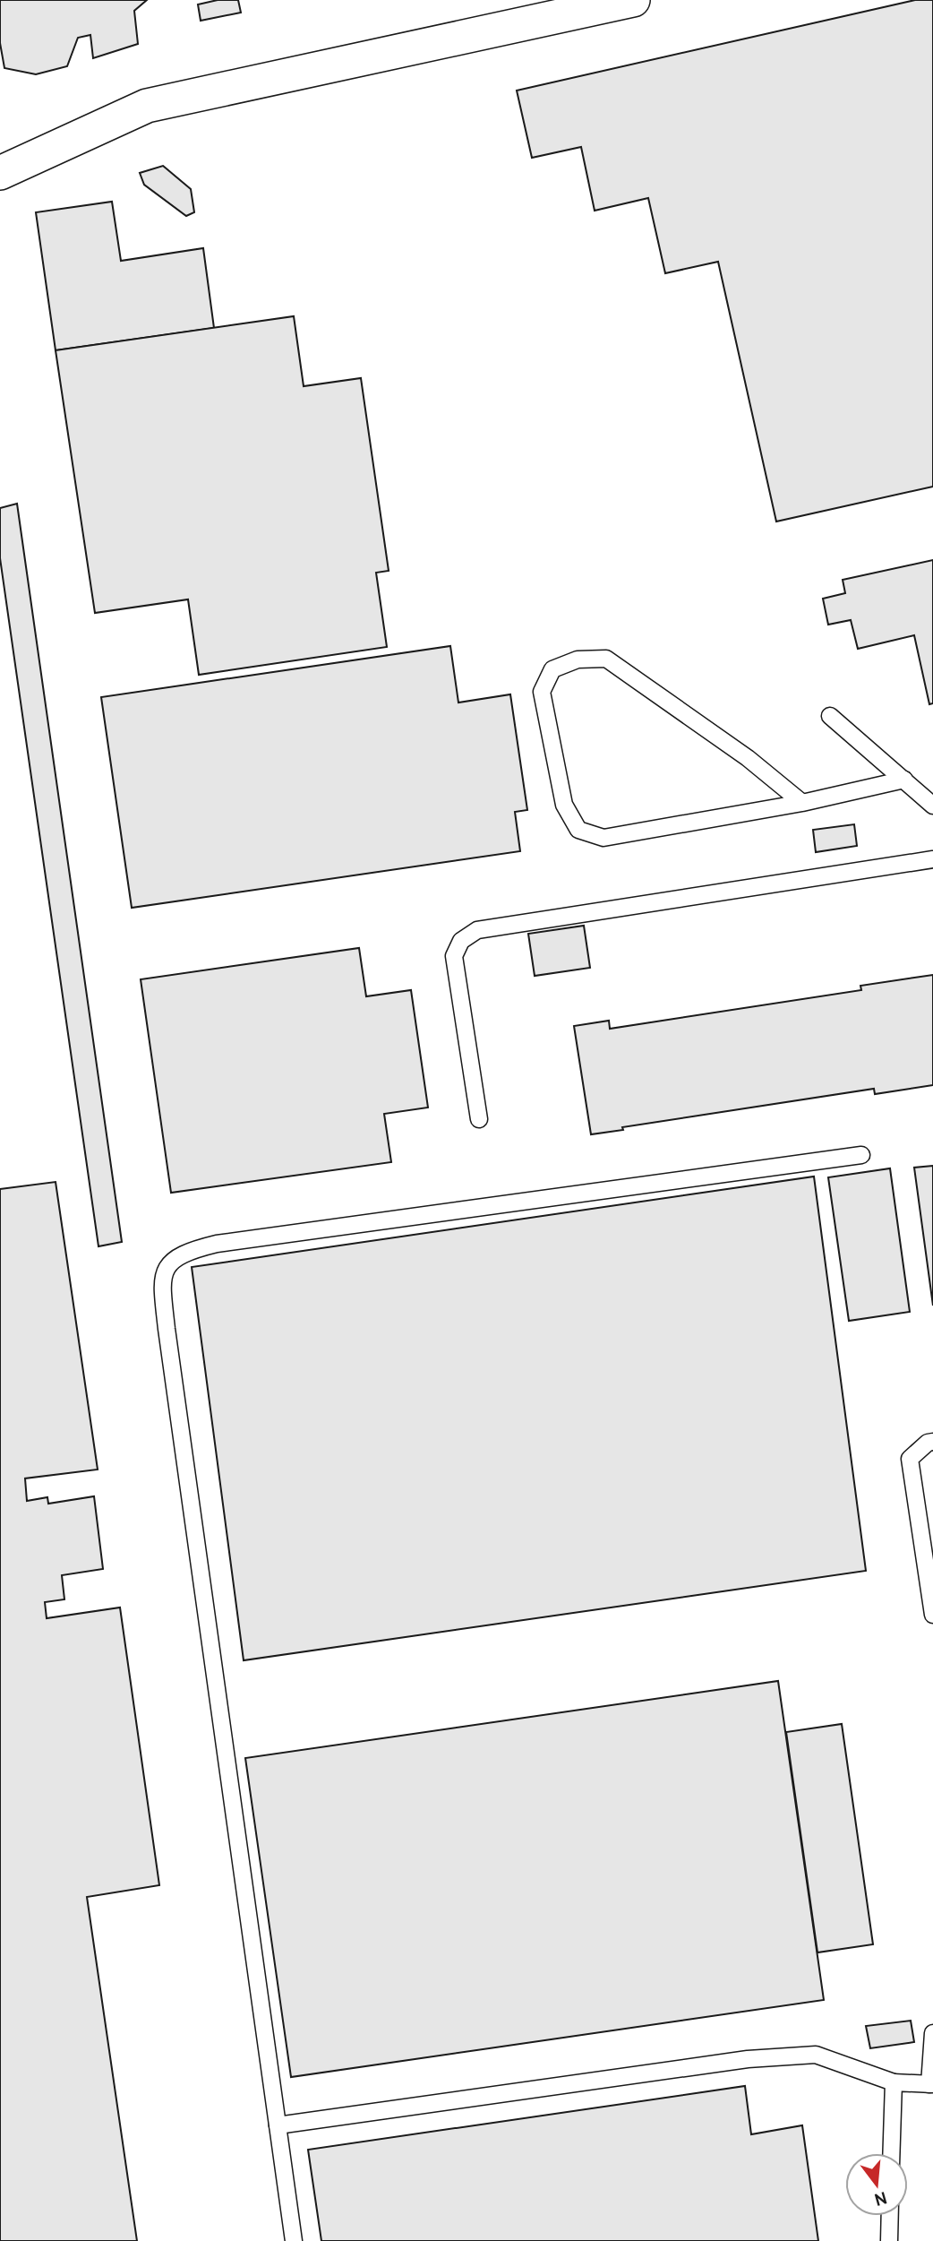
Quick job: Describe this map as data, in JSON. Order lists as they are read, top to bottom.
{
  "north": "bottom"
}
